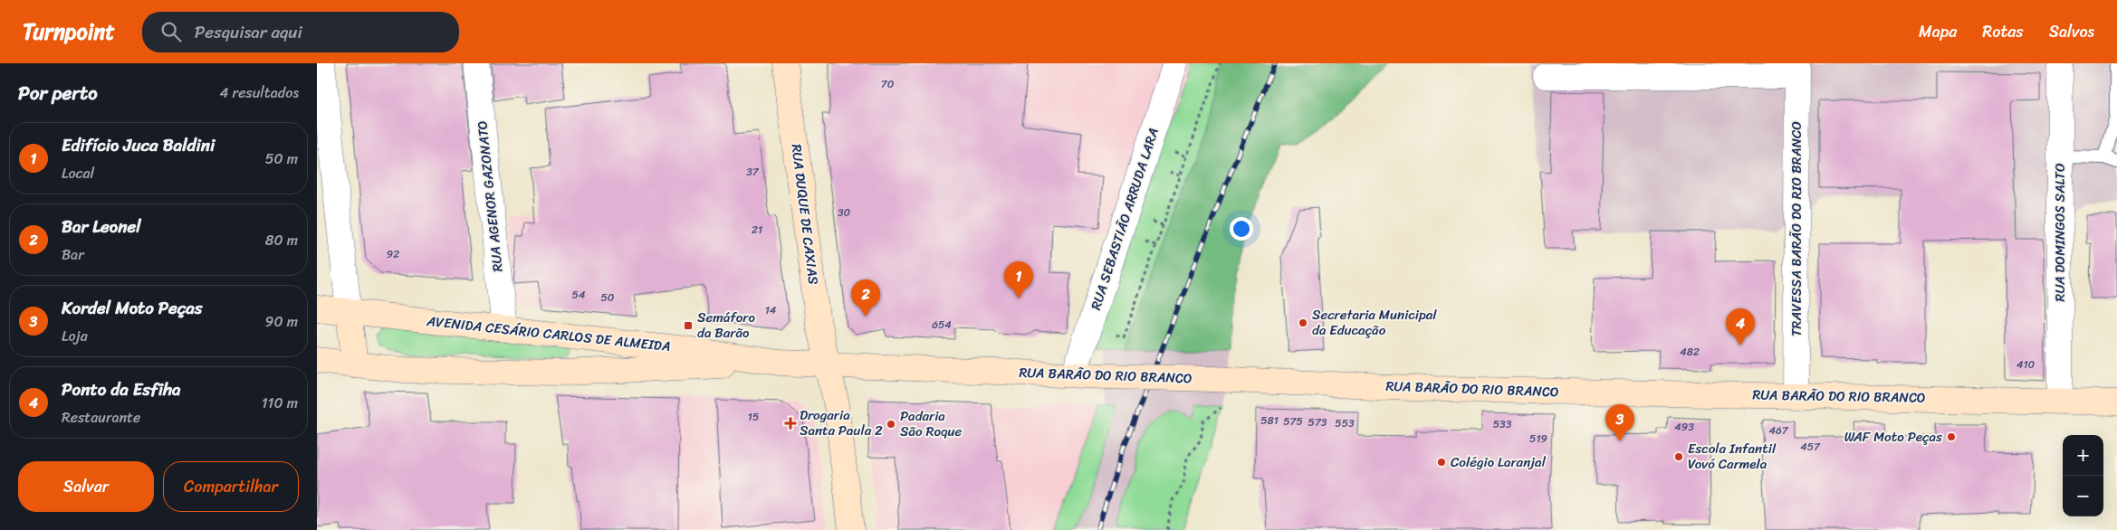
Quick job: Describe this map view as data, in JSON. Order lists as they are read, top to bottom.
{
  "streets": {
    "main road": ["RUA DUQUE DE CAXIAS", "AVENIDA CESÁRIO CARLOS DE ALMEIDA", "RUA BARÃO DO RIO BRANCO"],
    "street": [
      "RUA AGENOR GAZONATO",
      "RUA SEBASTIÃO ARRUDA LARA",
      "TRAVESSA BARÃO DO RIO BRANCO",
      "RUA DOMINGOS SALTO"
    ]
  },
  "crossings": [
    ["RUA AGENOR GAZONATO", "AVENIDA CESÁRIO CARLOS DE ALMEIDA"],
    ["RUA DUQUE DE CAXIAS", "AVENIDA CESÁRIO CARLOS DE ALMEIDA"],
    ["RUA DUQUE DE CAXIAS", "RUA BARÃO DO RIO BRANCO"],
    ["RUA SEBASTIÃO ARRUDA LARA", "RUA BARÃO DO RIO BRANCO"],
    ["TRAVESSA BARÃO DO RIO BRANCO", "RUA BARÃO DO RIO BRANCO"],
    ["RUA DOMINGOS SALTO", "RUA BARÃO DO RIO BRANCO"],
    ["AVENIDA CESÁRIO CARLOS DE ALMEIDA", "RUA BARÃO DO RIO BRANCO"]
  ],
  "places": {
    "other": [
      "Secretaria Municipal da Educação",
      "Padaria São Roque",
      "WAF Moto Peças",
      "Escola Infantil Vovó Carmela",
      "Colégio Laranjal"
    ],
    "transit": ["Semáforo da Barão"],
    "health": ["Drogaria Santa Paula 2"]
  },
  "house_numbers": [
    "70",
    "37",
    "30",
    "21",
    "92",
    "54",
    "50",
    "14",
    "654",
    "482",
    "410",
    "15",
    "581",
    "575",
    "573",
    "553",
    "533",
    "493",
    "467",
    "519",
    "457"
  ],
  "page": {
    "header": "Turnpoint",
    "search": "Pesquisar aqui",
    "nav": ["Mapa", "Rotas", "Salvos"],
    "heading": ["Por perto", "4 resultados"],
    "list": [
      {
        "mark": "1",
        "name": "Edifício Juca Baldini",
        "note": "Local",
        "value": "50 m"
      },
      {
        "mark": "2",
        "name": "Bar Leonel",
        "note": "Bar",
        "value": "80 m"
      },
      {
        "mark": "3",
        "name": "Kordel Moto Peças",
        "note": "Loja",
        "value": "90 m"
      },
      {
        "mark": "4",
        "name": "Ponto da Esfiha",
        "note": "Restaurante",
        "value": "110 m"
      }
    ],
    "pins": [
      "1",
      "2",
      "4",
      "3"
    ],
    "map_buttons": ["+", "−"],
    "buttons": ["Salvar", "Compartilhar"]
  }
}
